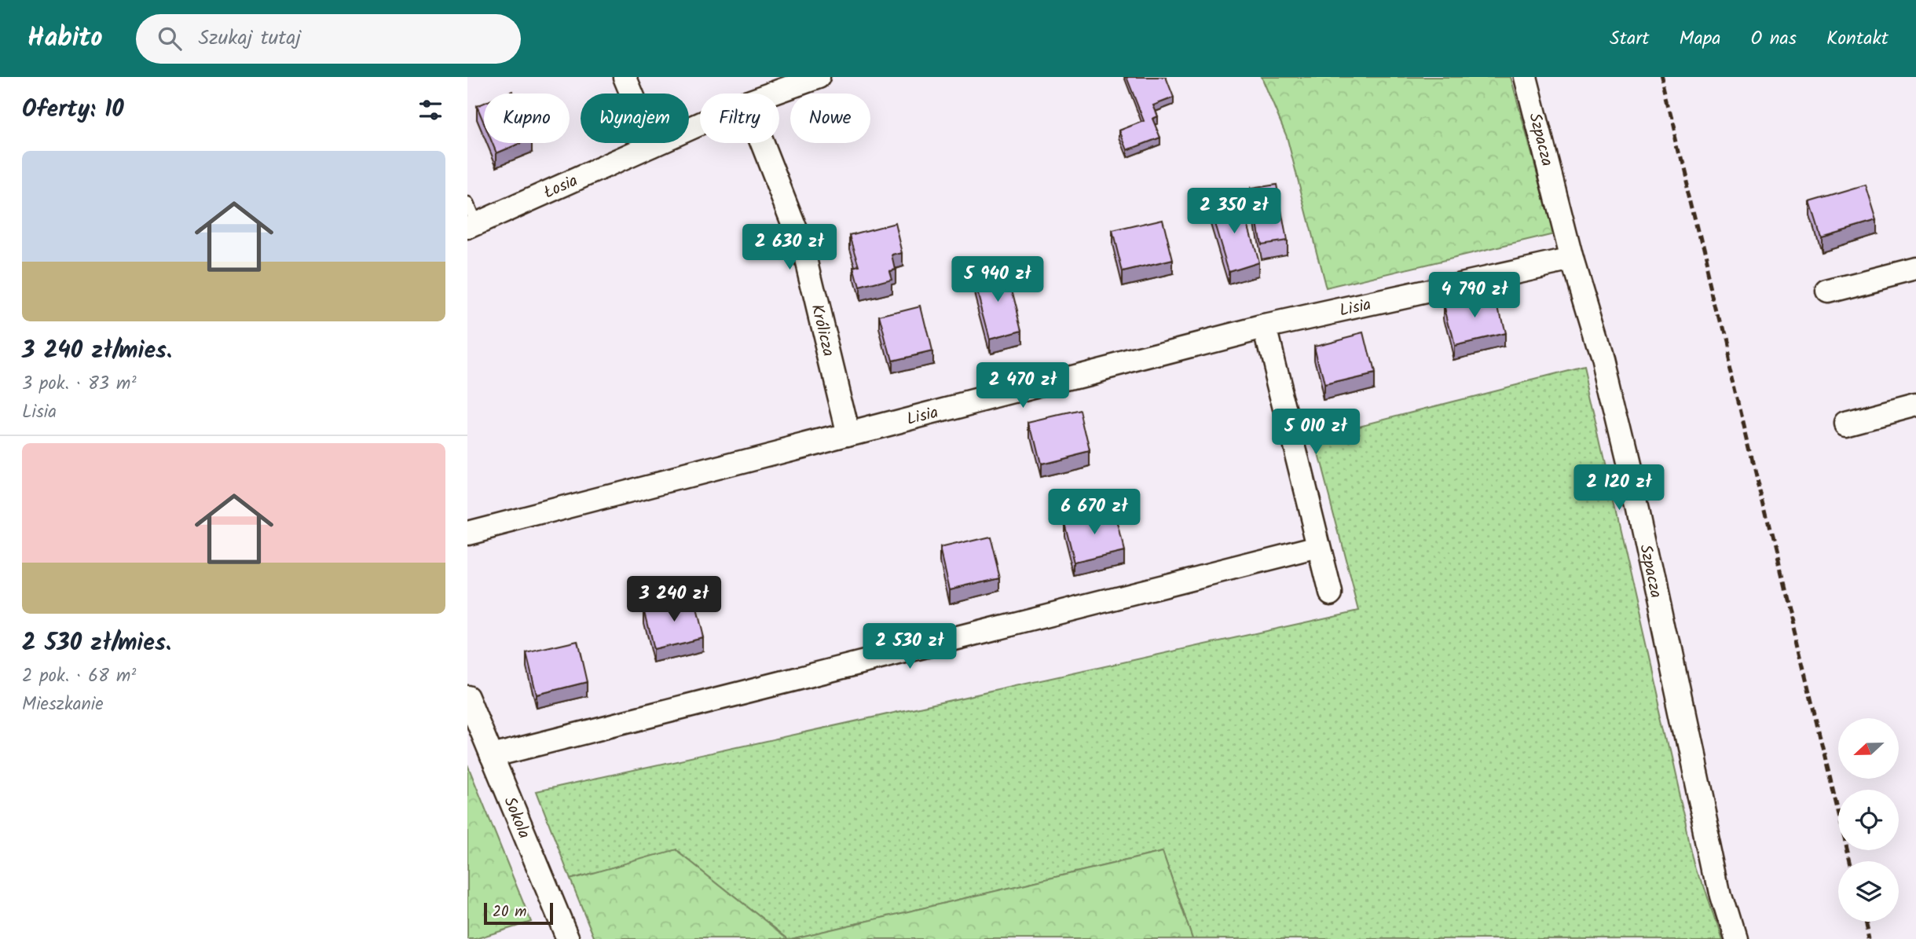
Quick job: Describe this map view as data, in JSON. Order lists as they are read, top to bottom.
{
  "streets": {
    "street": [
      "Szpacza",
      "Łosia",
      "Lisia",
      "Królicza",
      "Sokola"
    ]
  },
  "crossings": [
    ["Szpacza", "Lisia"],
    ["Lisia", "Królicza"]
  ],
  "scale_bar": "20 m",
  "north": "left",
  "page": {
    "header": "Habito",
    "search": "Szukaj tutaj",
    "nav": [
      "Start",
      "Mapa",
      "O nas",
      "Kontakt"
    ],
    "heading": "Oferty: 10",
    "chip": [
      "Kupno",
      "Wynajem",
      "Filtry",
      "Nowe"
    ],
    "list": [
      {
        "name": "3 240 zł/mies.",
        "note": "3 pok. · 83 m² · Lisia"
      },
      {
        "name": "2 530 zł/mies.",
        "note": "2 pok. · 68 m² · Mieszkanie"
      }
    ],
    "price": [
      "2 350 zł",
      "2 630 zł",
      "5 940 zł",
      "4 790 zł",
      "2 470 zł",
      "5 010 zł",
      "2 120 zł",
      "6 670 zł",
      "3 240 zł",
      "2 530 zł"
    ],
    "scale": "20 m"
  }
}
